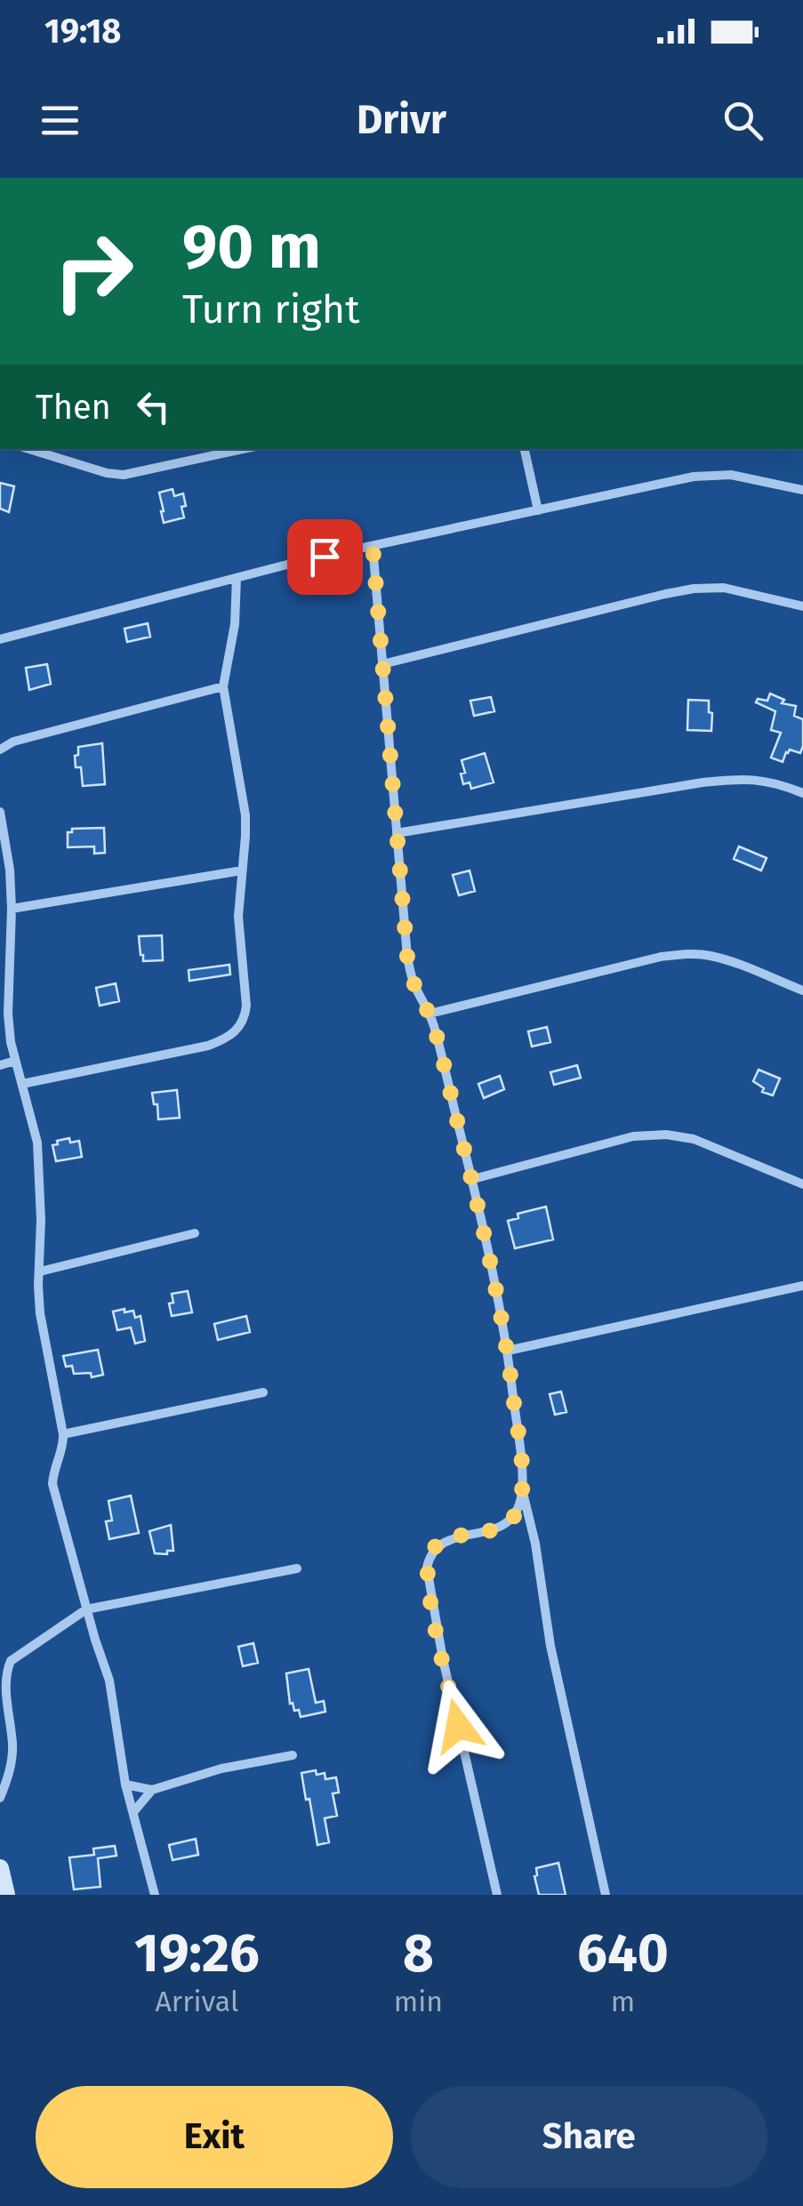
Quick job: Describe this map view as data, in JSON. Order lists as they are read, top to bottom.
{
  "page": {
    "status": "19:18",
    "header": "Drivr",
    "turn": ["90 m", "Turn right"],
    "then": "Then",
    "eta": [
      "19:26",
      "Arrival",
      "8",
      "min",
      "640",
      "m"
    ],
    "buttons": ["Exit", "Share"]
  }
}
